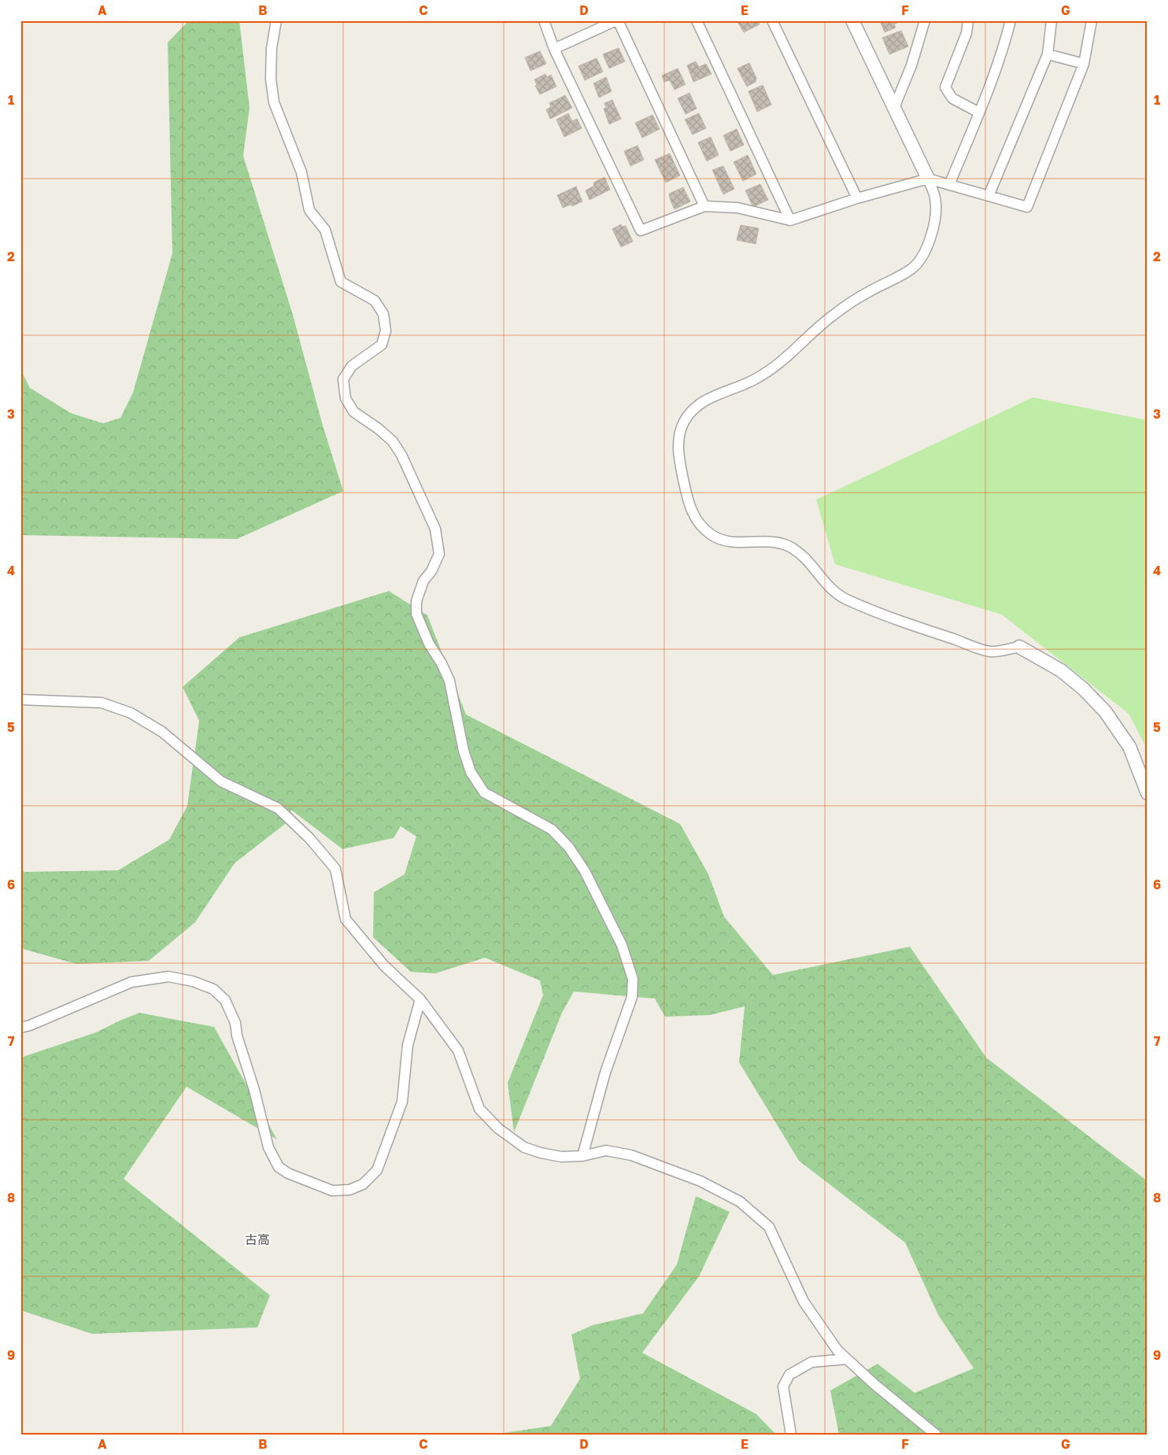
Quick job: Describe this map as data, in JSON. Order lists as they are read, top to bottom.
{
  "districts": ["古高"],
  "grid": {
    "columns": [
      "A",
      "B",
      "C",
      "D",
      "E",
      "F",
      "G"
    ],
    "rows": [
      "1",
      "2",
      "3",
      "4",
      "5",
      "6",
      "7",
      "8",
      "9"
    ]
  }
}
